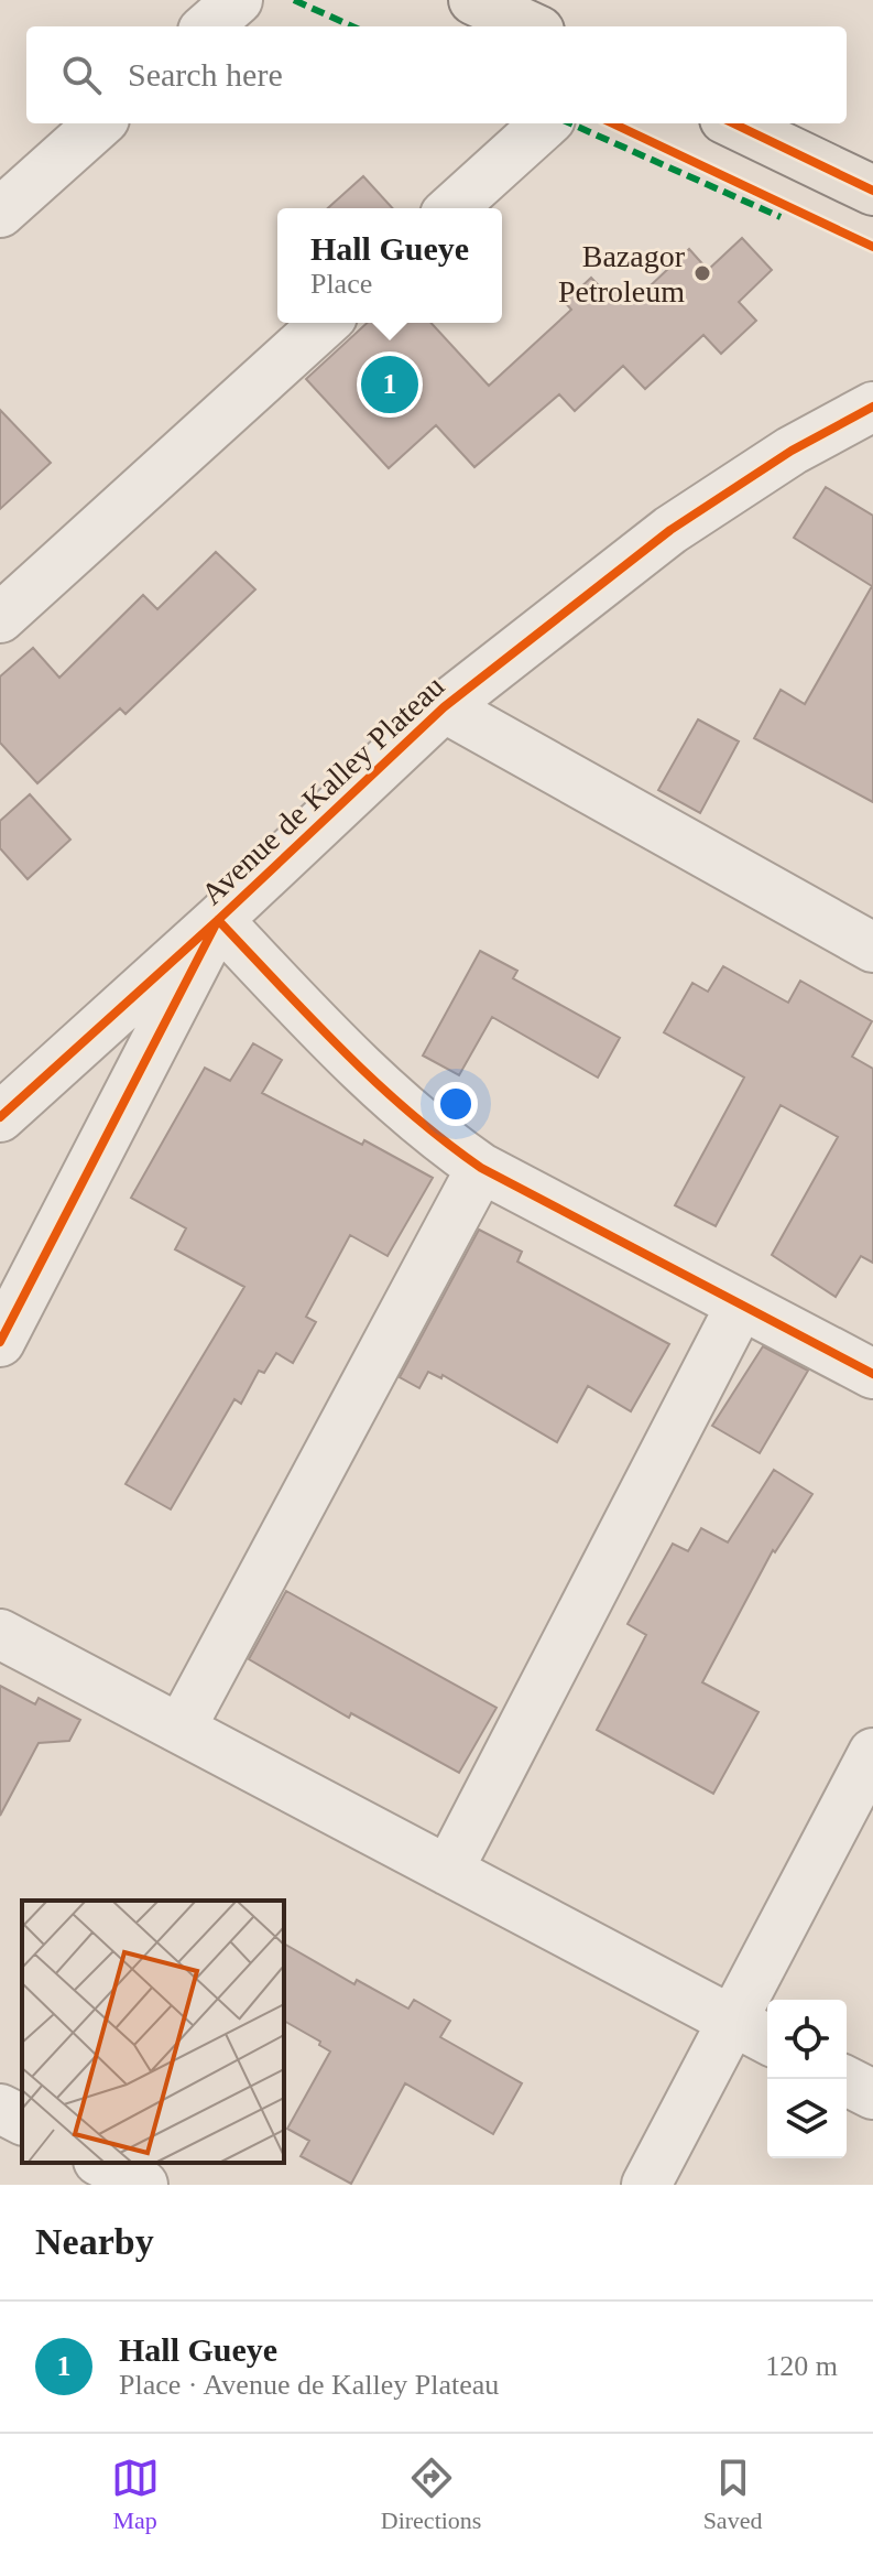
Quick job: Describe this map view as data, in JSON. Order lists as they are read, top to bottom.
{
  "streets": {
    "street": ["Avenue de Kalley Plateau"]
  },
  "places": ["Bazagor Petroleum"],
  "page": {
    "search": "Search here",
    "popup": ["Hall Gueye", "Place"],
    "pins": "1",
    "heading": "Nearby",
    "list": [
      {
        "mark": "1",
        "name": "Hall Gueye",
        "note": "Place · Avenue de Kalley Plateau",
        "value": "120 m"
      }
    ],
    "nav": ["Map", "Directions", "Saved"]
  }
}
